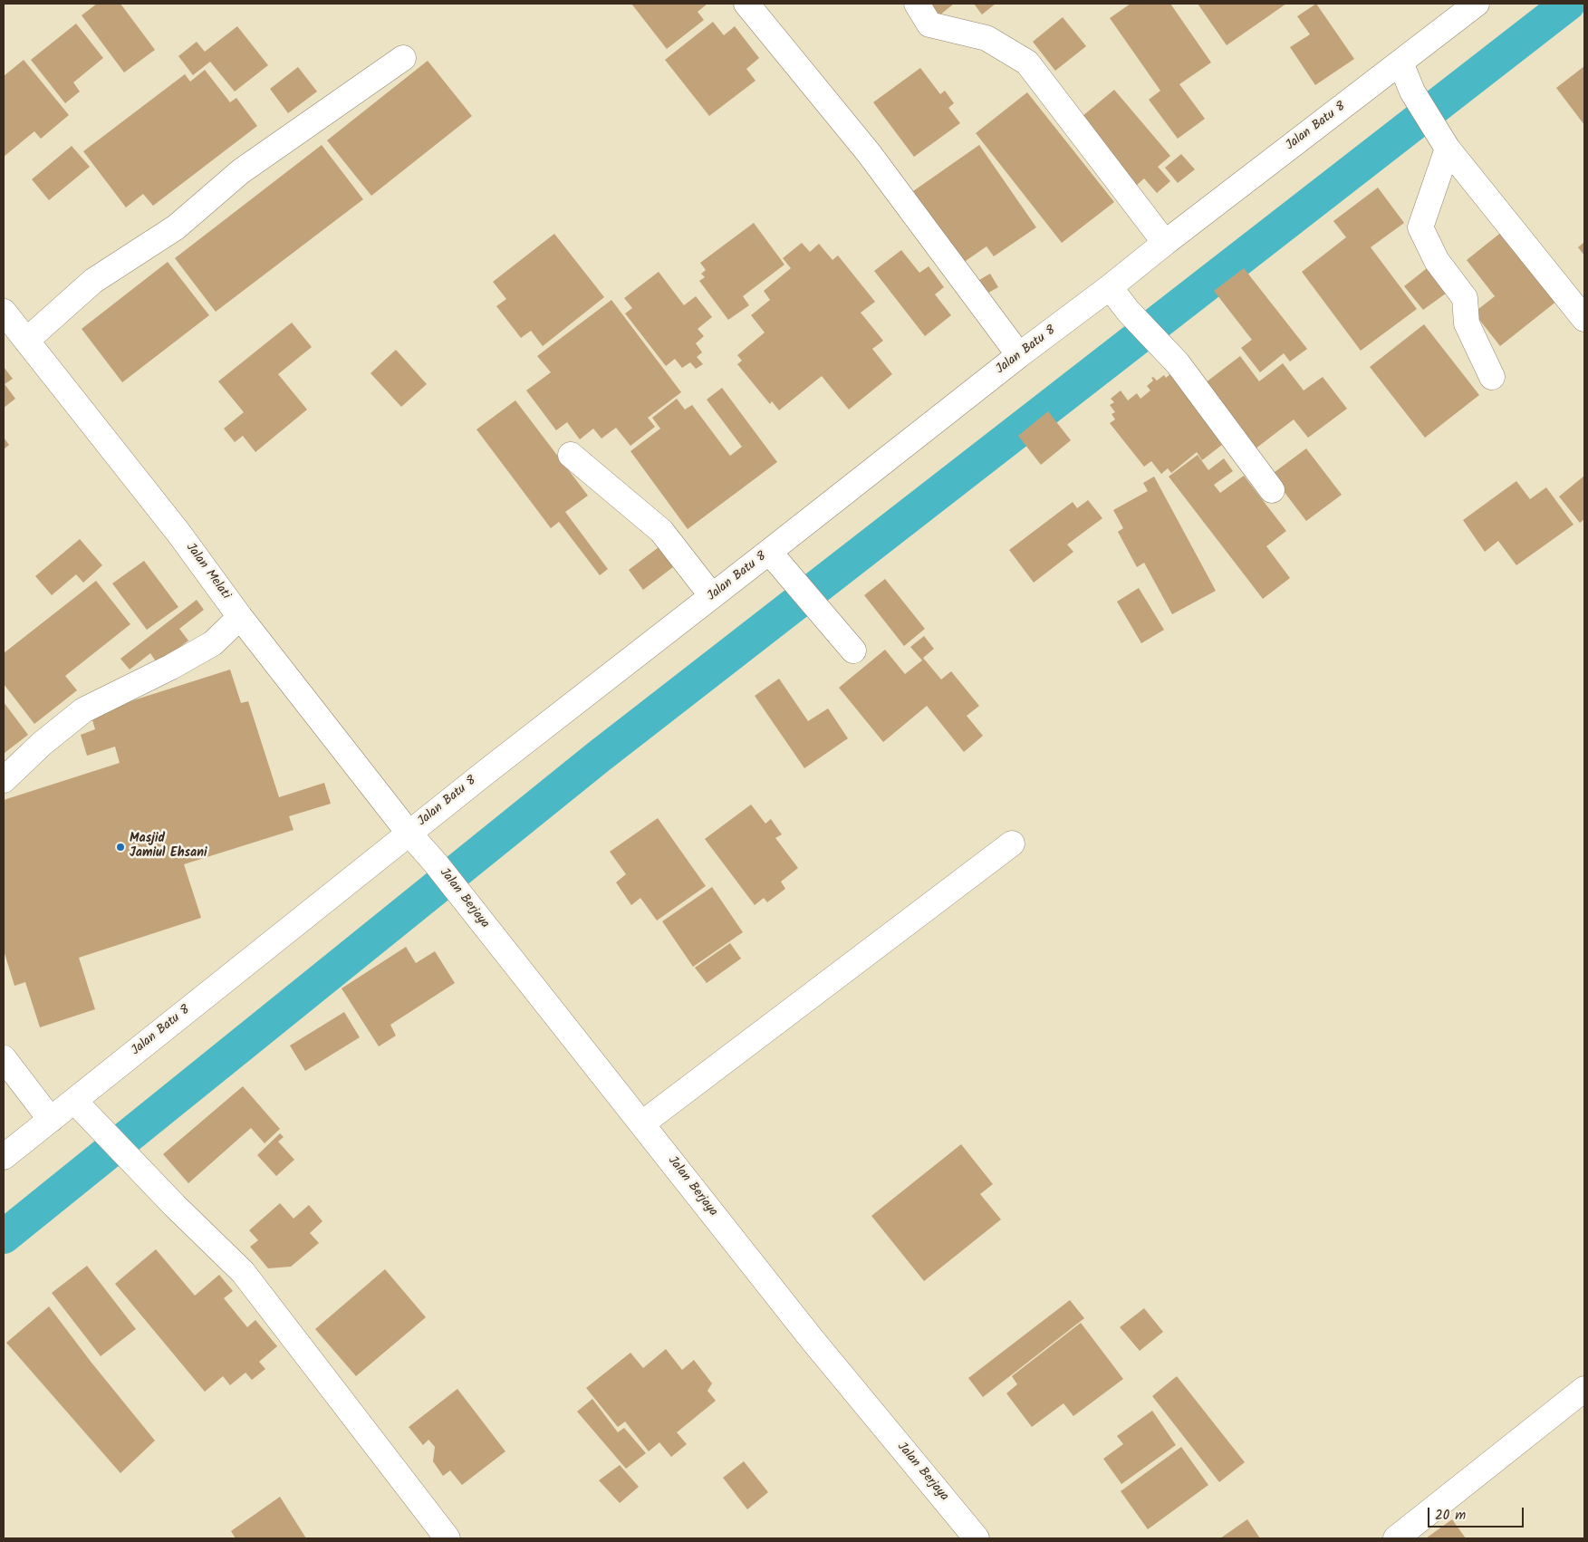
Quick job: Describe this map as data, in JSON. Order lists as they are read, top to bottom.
{
  "streets": {
    "street": ["Jalan Batu 8", "Jalan Melati", "Jalan Berjaya"]
  },
  "crossings": [
    ["Jalan Batu 8", "Jalan Melati"],
    ["Jalan Batu 8", "Jalan Berjaya"],
    ["Jalan Melati", "Jalan Berjaya"]
  ],
  "places": ["Masjid Jamiul Ehsani"],
  "scale_bar": "20 m"
}
